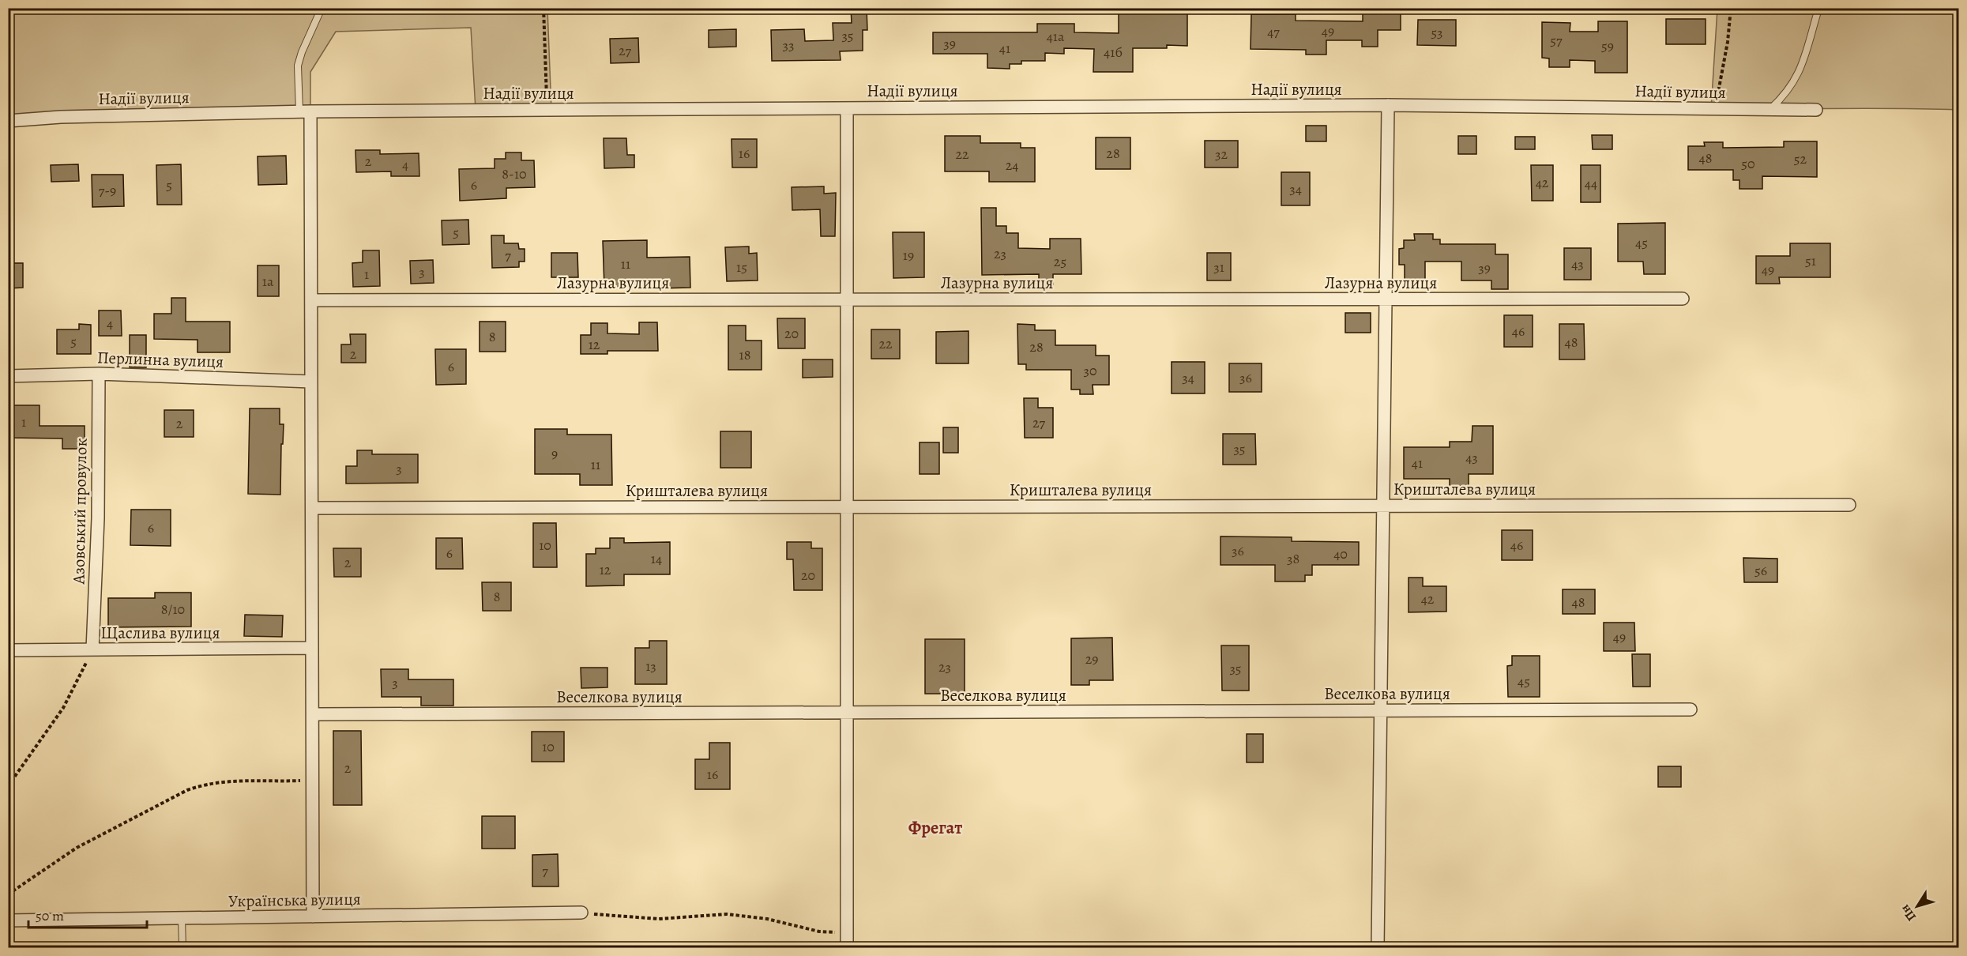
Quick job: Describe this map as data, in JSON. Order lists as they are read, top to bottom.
{
  "streets": {
    "street": [
      "Надії вулиця",
      "Лазурна вулиця",
      "Перлинна вулиця",
      "Кришталева вулиця",
      "Азовський провулок",
      "Щаслива вулиця",
      "Веселкова вулиця",
      "Українська вулиця"
    ]
  },
  "crossings": [
    ["Перлинна вулиця", "Азовський провулок"],
    ["Азовський провулок", "Щаслива вулиця"]
  ],
  "districts": ["Фрегат"],
  "house_numbers": [
    "49",
    "47",
    "53",
    "35",
    "41а",
    "57",
    "39",
    "33",
    "59",
    "41",
    "27",
    "41б",
    "16",
    "28",
    "22",
    "32",
    "48",
    "52",
    "2",
    "50",
    "4",
    "24",
    "8-10",
    "42",
    "44",
    "5",
    "6",
    "34",
    "7-9",
    "5",
    "45",
    "23",
    "7",
    "19",
    "51",
    "25",
    "11",
    "43",
    "15",
    "31",
    "39",
    "49",
    "3",
    "1",
    "1а",
    "4",
    "46",
    "20",
    "8",
    "5",
    "48",
    "22",
    "12",
    "28",
    "2",
    "18",
    "6",
    "30",
    "34",
    "36",
    "1",
    "27",
    "2",
    "35",
    "9",
    "43",
    "41",
    "11",
    "3",
    "6",
    "10",
    "46",
    "36",
    "6",
    "40",
    "14",
    "38",
    "2",
    "12",
    "56",
    "20",
    "8",
    "42",
    "48",
    "8/10",
    "49",
    "29",
    "13",
    "23",
    "35",
    "45",
    "3",
    "10",
    "2",
    "16",
    "7"
  ],
  "scale_bar": "50 m",
  "north": "bottom left"
}
